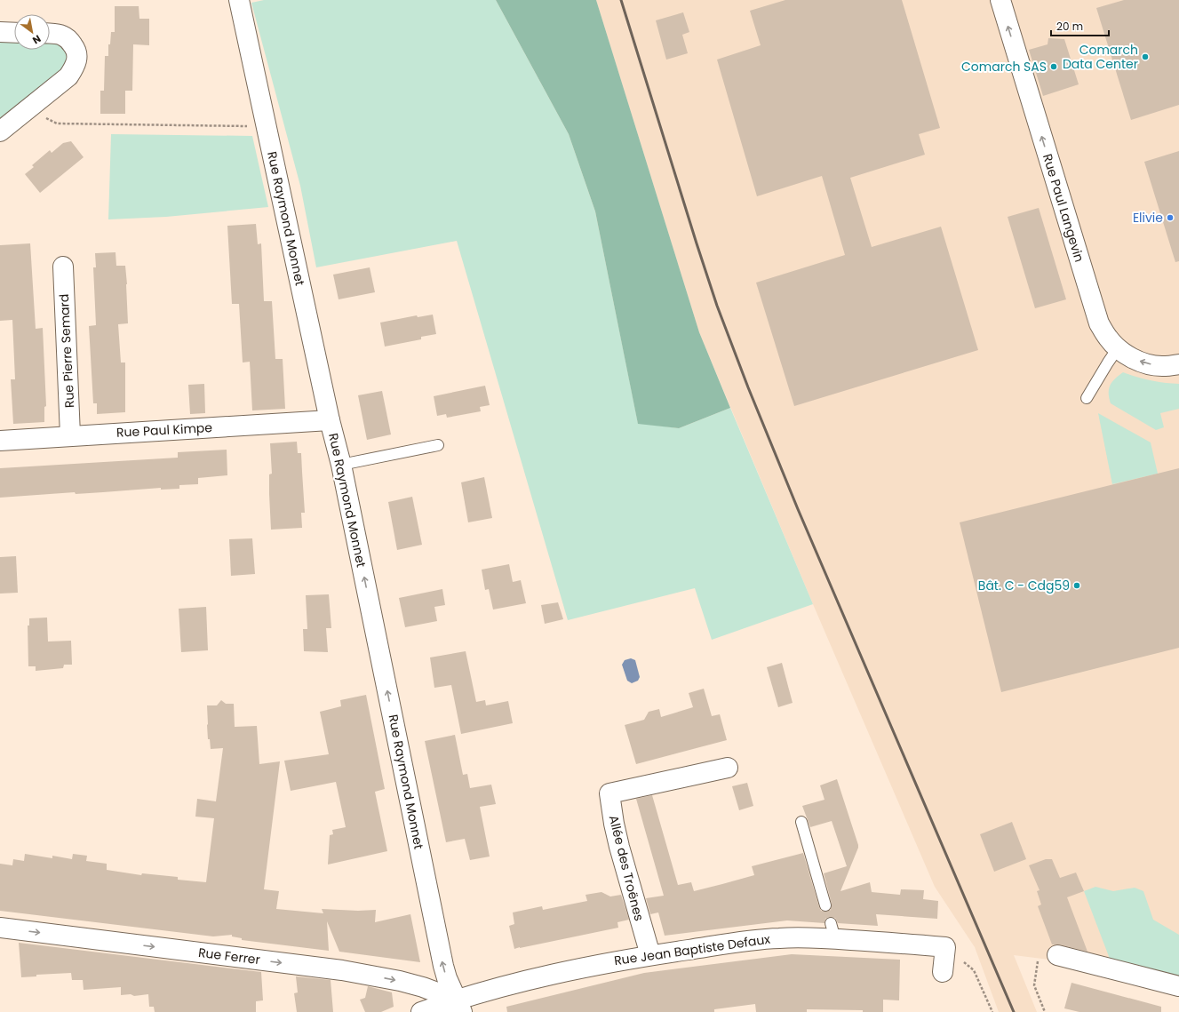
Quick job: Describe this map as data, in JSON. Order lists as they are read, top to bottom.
{
  "streets": {
    "street": [
      "Rue Paul Langevin",
      "Rue Raymond Monnet",
      "Rue Pierre Semard",
      "Rue Paul Kimpe",
      "Allée des Troënes",
      "Rue Jean Baptiste Defaux",
      "Rue Ferrer"
    ]
  },
  "crossings": [
    ["Rue Raymond Monnet", "Rue Paul Kimpe"],
    ["Rue Raymond Monnet", "Rue Jean Baptiste Defaux"],
    ["Rue Raymond Monnet", "Rue Ferrer"],
    ["Rue Pierre Semard", "Rue Paul Kimpe"],
    ["Allée des Troënes", "Rue Jean Baptiste Defaux"],
    ["Rue Jean Baptiste Defaux", "Rue Ferrer"]
  ],
  "one_way": ["Rue Paul Langevin", "Rue Raymond Monnet", "Rue Ferrer"],
  "places": [
    "Comarch Data Center",
    "Comarch SAS",
    "Elivie",
    "Bât. C - Cdg59"
  ],
  "scale_bar": "20 m",
  "north": "bottom right"
}
